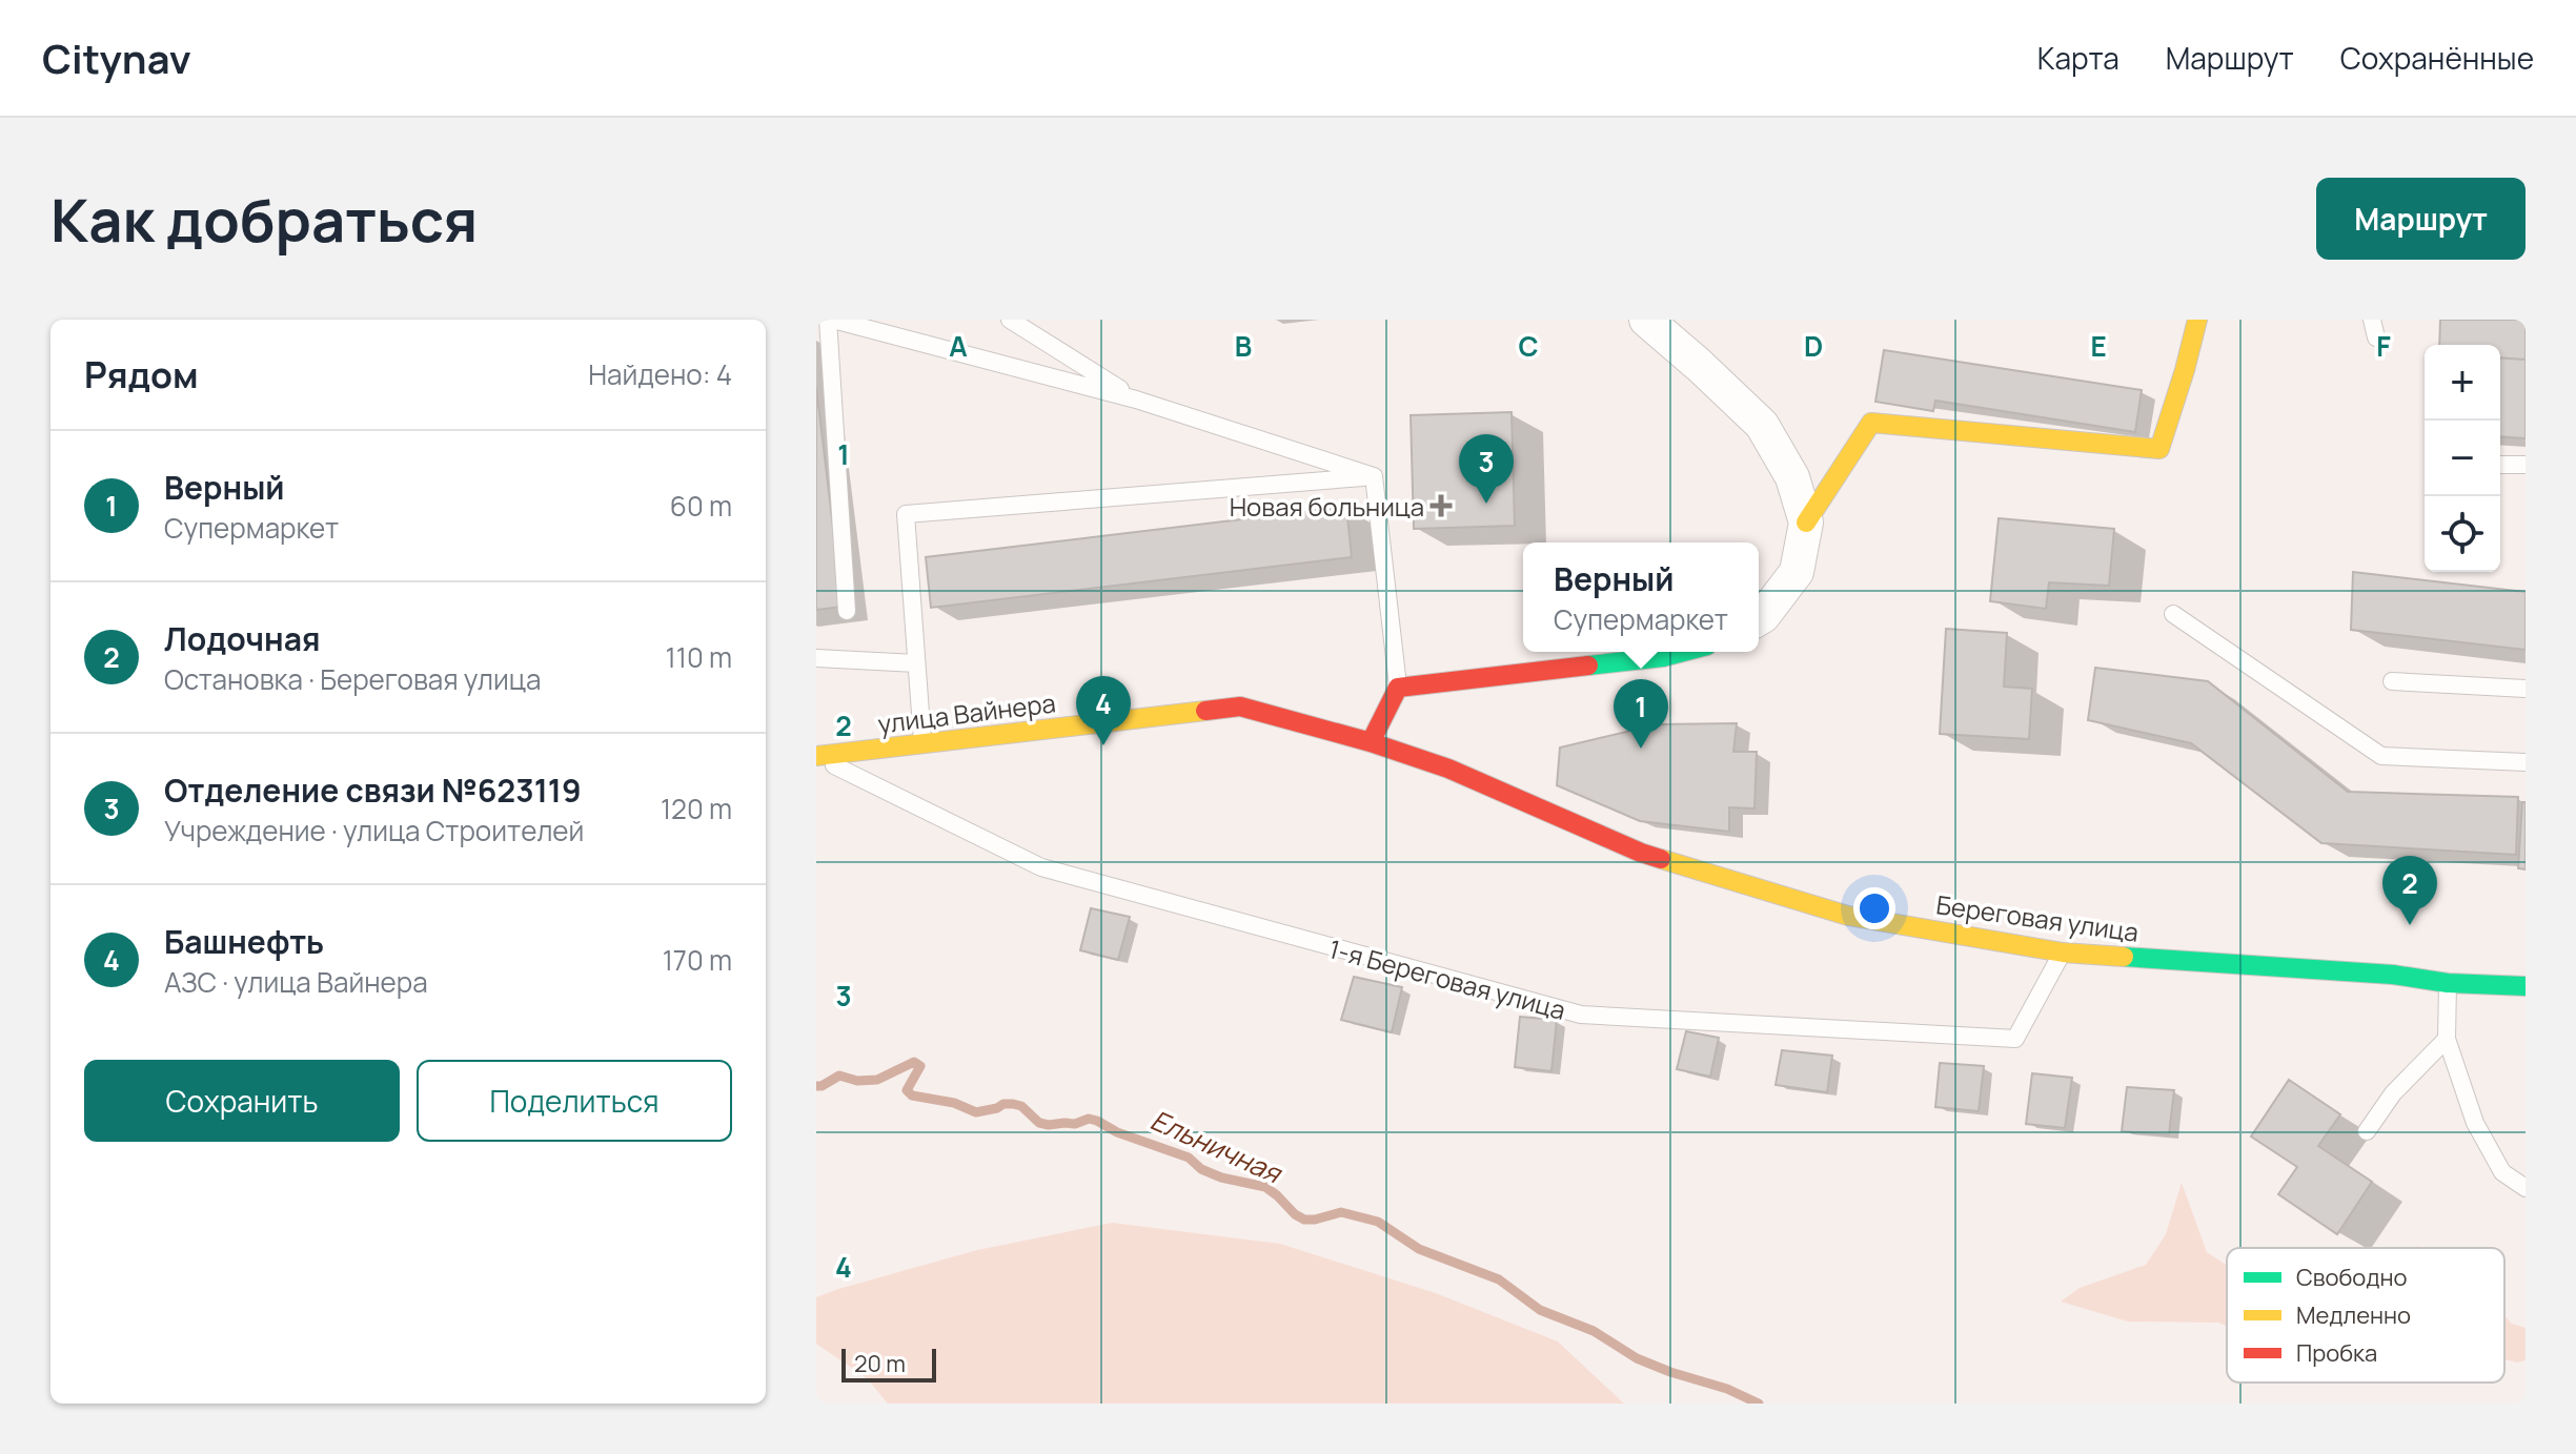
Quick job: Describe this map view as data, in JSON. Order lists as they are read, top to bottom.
{
  "streets": {
    "main road": ["улица Вайнера", "Береговая улица"],
    "lane": ["1-я Береговая улица"]
  },
  "crossings": [
    ["улица Вайнера", "Береговая улица"],
    ["улица Вайнера", "1-я Береговая улица"],
    ["Береговая улица", "1-я Береговая улица"]
  ],
  "water": ["Ельничная"],
  "places": {
    "health": ["Новая больница"]
  },
  "legend": ["Свободно", "Медленно", "Пробка"],
  "scale_bar": "20 m",
  "page": {
    "header": "Citynav",
    "nav": ["Карта", "Маршрут", "Сохранённые"],
    "buttons": [
      "Маршрут",
      ["Сохранить", "Поделиться"]
    ],
    "title": "Как добраться",
    "heading": ["Рядом", "Найдено: 4"],
    "map_buttons": ["+", "−"],
    "list": [
      {
        "mark": "1",
        "name": "Верный",
        "note": "Супермаркет",
        "value": "60 m"
      },
      {
        "mark": "2",
        "name": "Лодочная",
        "note": "Остановка · Береговая улица",
        "value": "110 m"
      },
      {
        "mark": "3",
        "name": "Отделение связи №623119",
        "note": "Учреждение · улица Строителей",
        "value": "120 m"
      },
      {
        "mark": "4",
        "name": "Башнефть",
        "note": "АЗС · улица Вайнера",
        "value": "170 m"
      }
    ],
    "pins": [
      "3",
      "4",
      "1",
      "2"
    ],
    "popup": ["Верный", "Супермаркет"],
    "scale": "20 m"
  },
  "grid": {
    "columns": [
      "A",
      "B",
      "C",
      "D",
      "E",
      "F"
    ],
    "rows": [
      "1",
      "2",
      "3",
      "4"
    ]
  }
}
